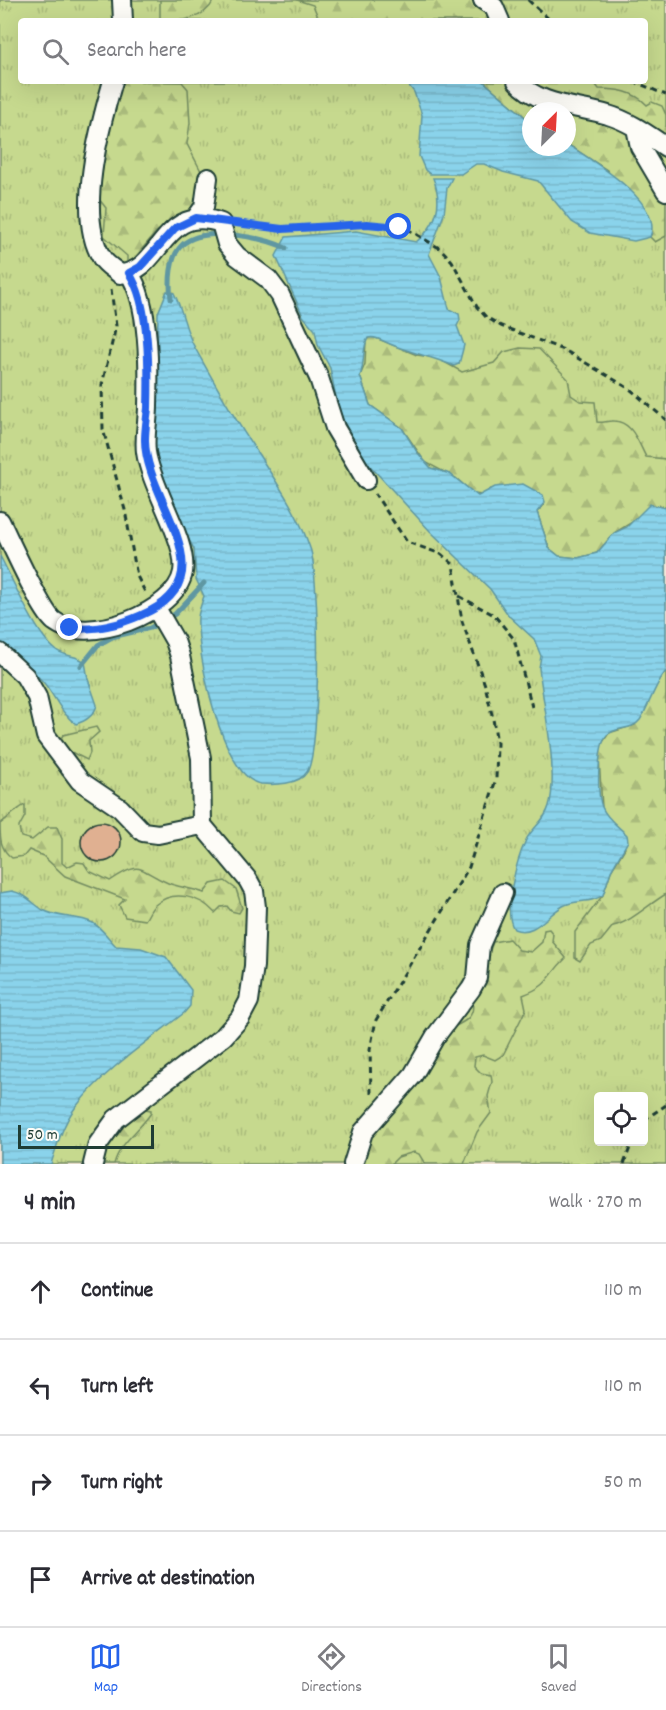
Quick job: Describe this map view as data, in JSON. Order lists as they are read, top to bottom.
{
  "scale_bar": "50 m",
  "north": "top right",
  "page": {
    "search": "Search here",
    "scale": "50 m",
    "heading": ["4 min", "Walk · 270 m"],
    "list": [
      ["Continue", "110 m"],
      ["Turn left", "110 m"],
      ["Turn right", "50 m"],
      "Arrive at destination"
    ],
    "nav": ["Map", "Directions", "Saved"]
  }
}
